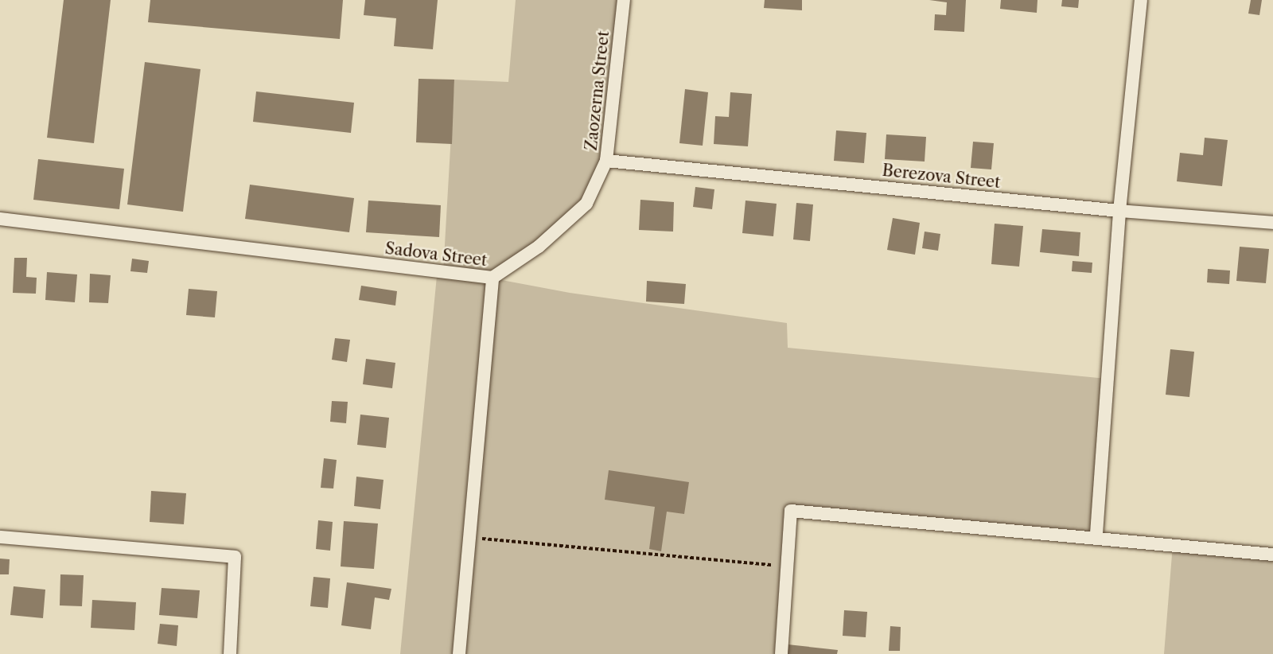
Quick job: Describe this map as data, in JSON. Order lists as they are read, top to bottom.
{
  "streets": {
    "street": ["Zaozerna Street", "Berezova Street", "Sadova Street"]
  },
  "crossings": [
    ["Zaozerna Street", "Berezova Street"],
    ["Zaozerna Street", "Sadova Street"]
  ]
}
